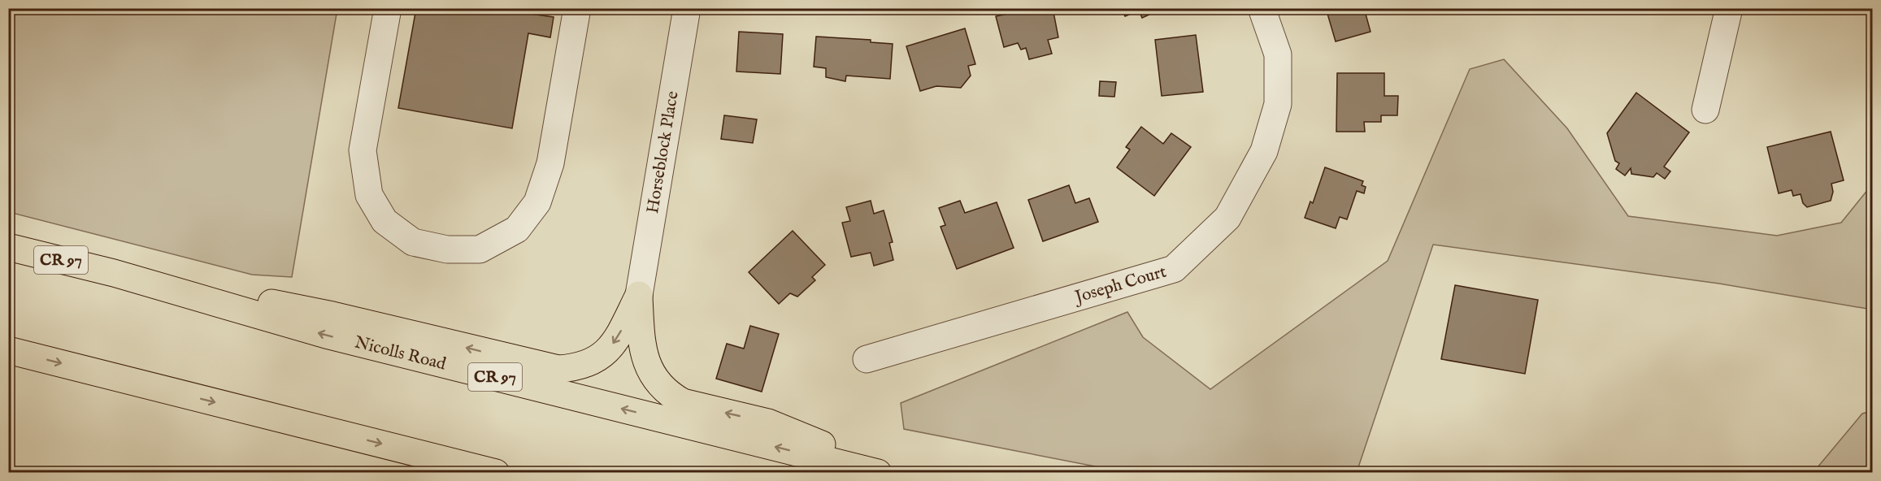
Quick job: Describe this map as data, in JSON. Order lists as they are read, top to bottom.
{
  "streets": {
    "highway": ["CR 97", "Nicolls Road"],
    "street": ["Horseblock Place", "Joseph Court"]
  }
}
